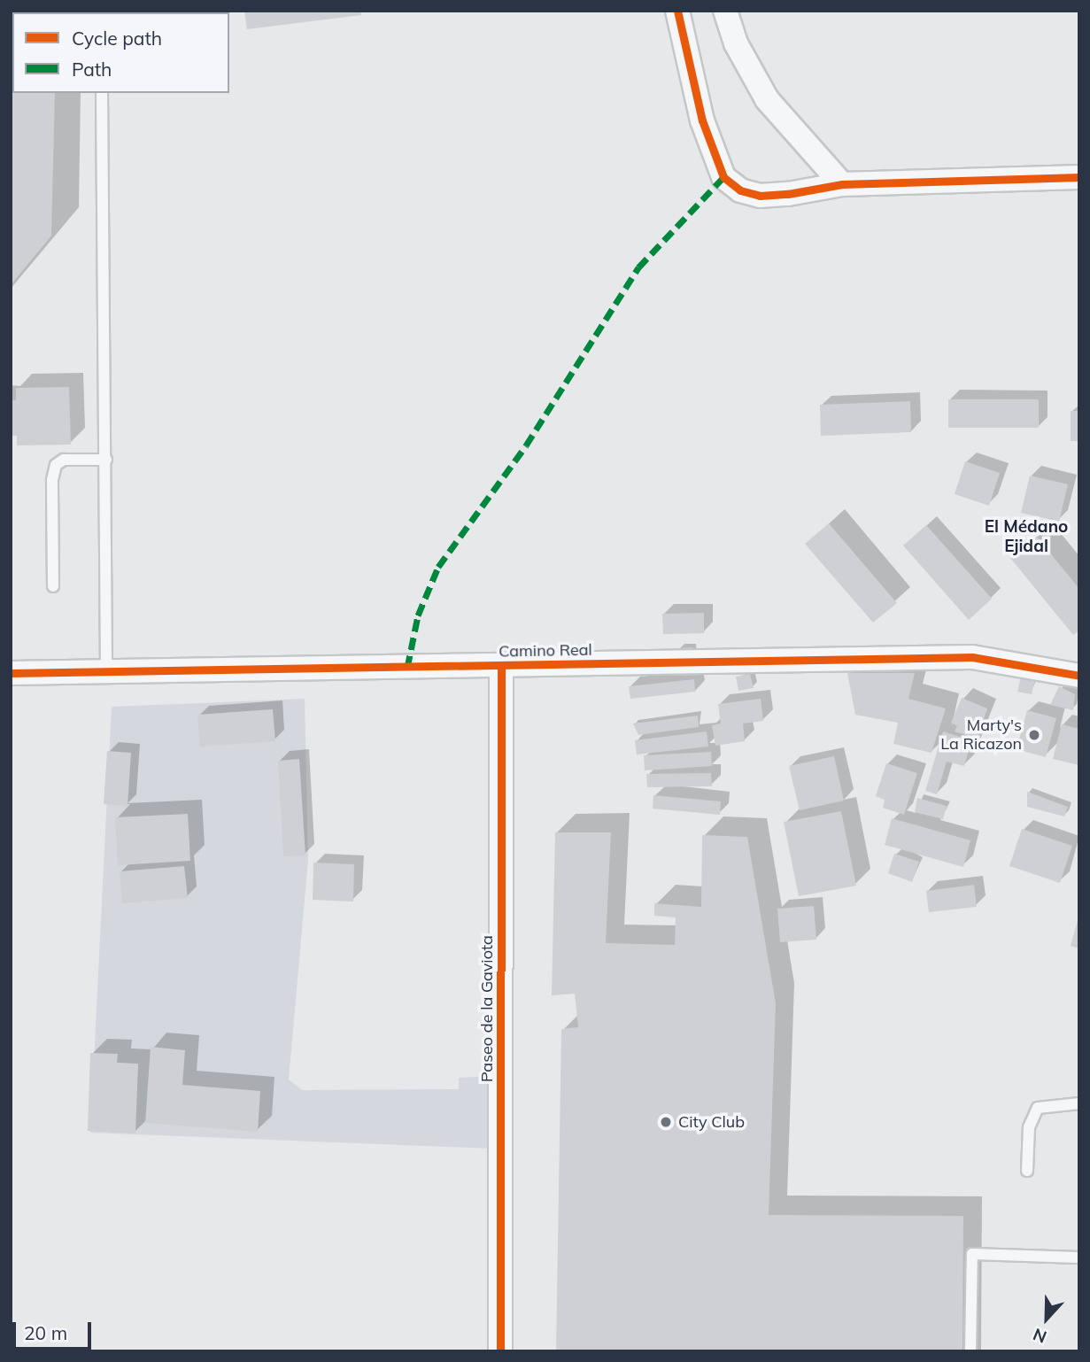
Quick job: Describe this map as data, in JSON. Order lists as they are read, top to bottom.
{
  "streets": {
    "street": ["Camino Real", "Paseo de la Gaviota"]
  },
  "crossings": [
    ["Camino Real", "Paseo de la Gaviota"]
  ],
  "districts": ["El Médano Ejidal"],
  "places": ["Marty's La Ricazon", "City Club"],
  "legend": ["Cycle path", "Path"],
  "scale_bar": "20 m",
  "north": "bottom"
}
